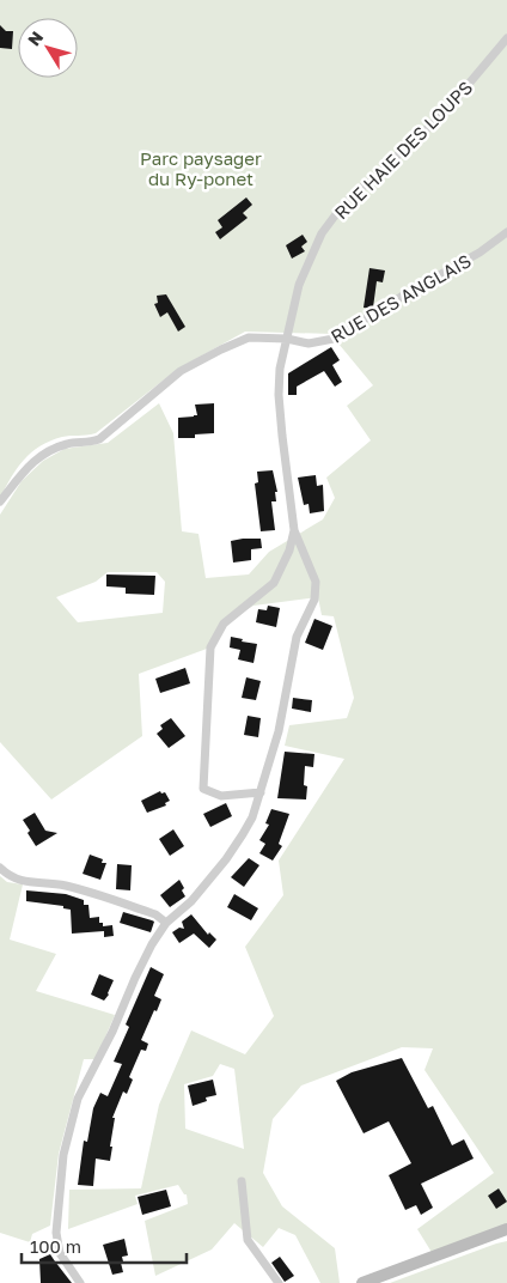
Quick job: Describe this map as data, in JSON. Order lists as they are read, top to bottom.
{
  "streets": {
    "street": ["RUE HAIE DES LOUPS", "RUE DES ANGLAIS"]
  },
  "crossings": [
    ["RUE HAIE DES LOUPS", "RUE DES ANGLAIS"]
  ],
  "parks": ["Parc paysager du Ry-ponet"],
  "scale_bar": "100 m",
  "north": "top left"
}
